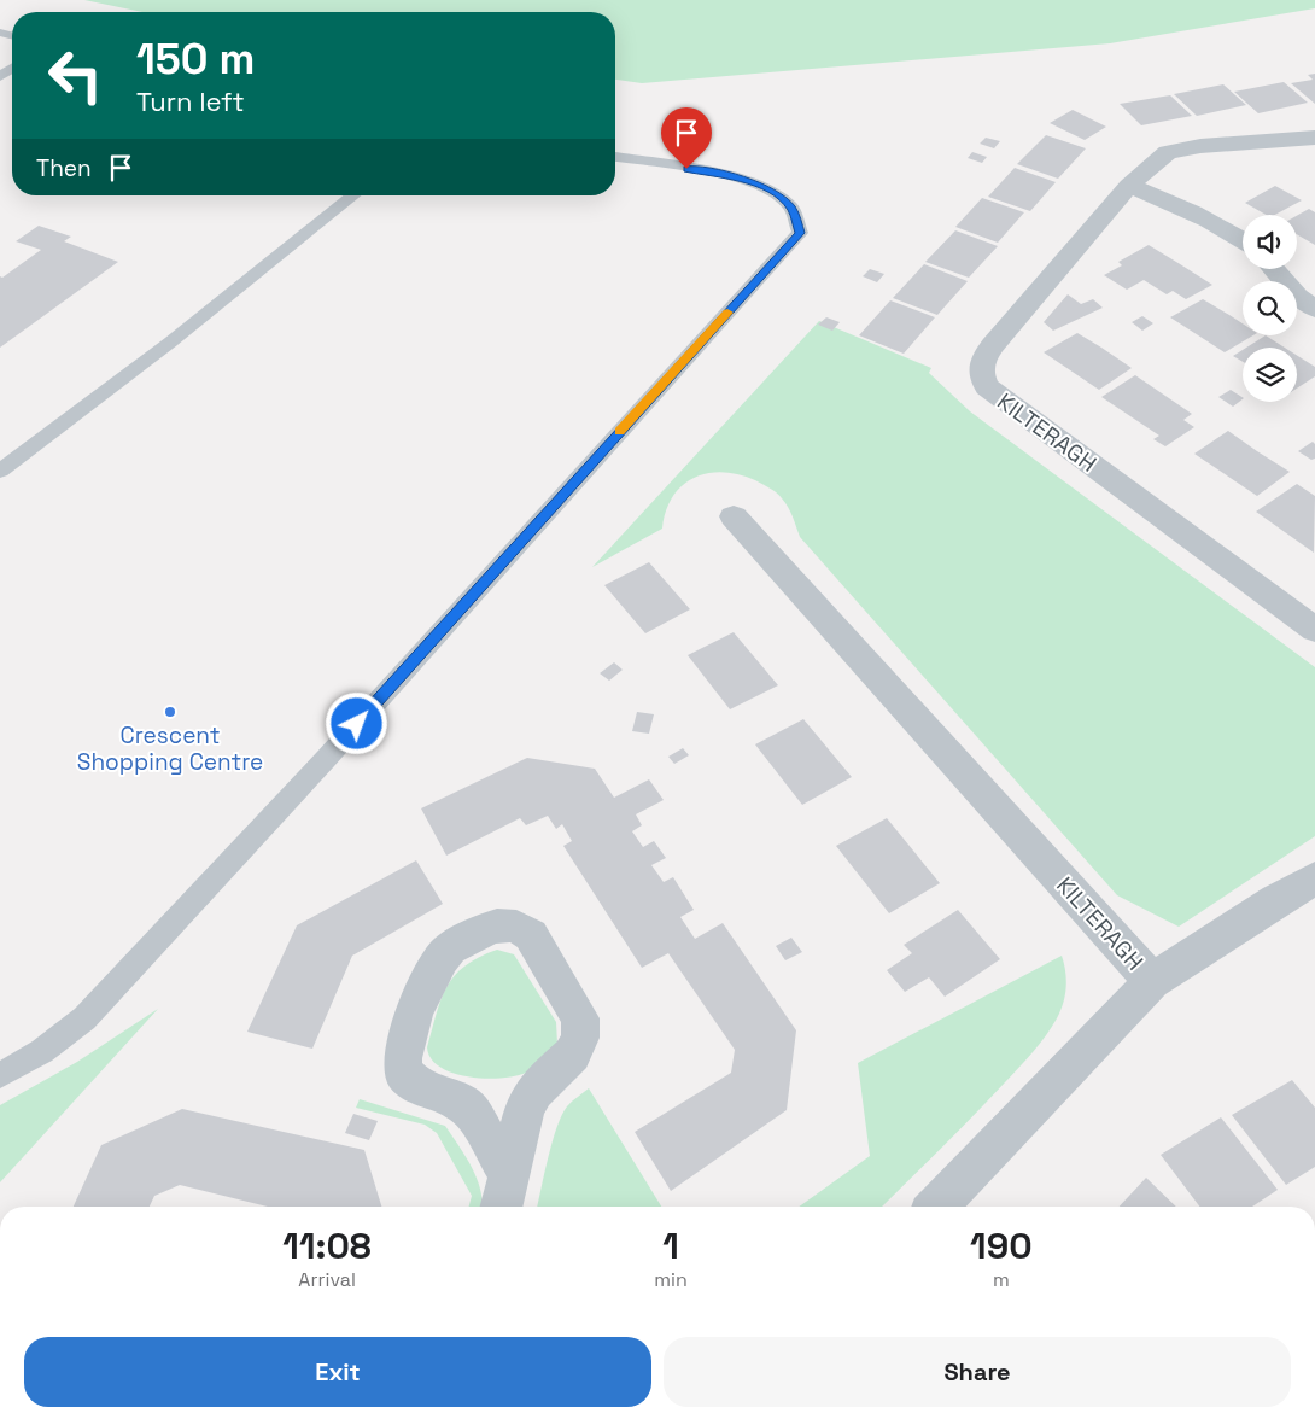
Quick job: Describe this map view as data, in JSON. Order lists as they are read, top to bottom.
{
  "streets": {
    "street": ["KILTERAGH"]
  },
  "places": ["Crescent Shopping Centre"],
  "page": {
    "turn": ["150 m", "Turn left"],
    "then": "Then",
    "eta": [
      "11:08",
      "Arrival",
      "1",
      "min",
      "190",
      "m"
    ],
    "buttons": ["Exit", "Share"]
  }
}
